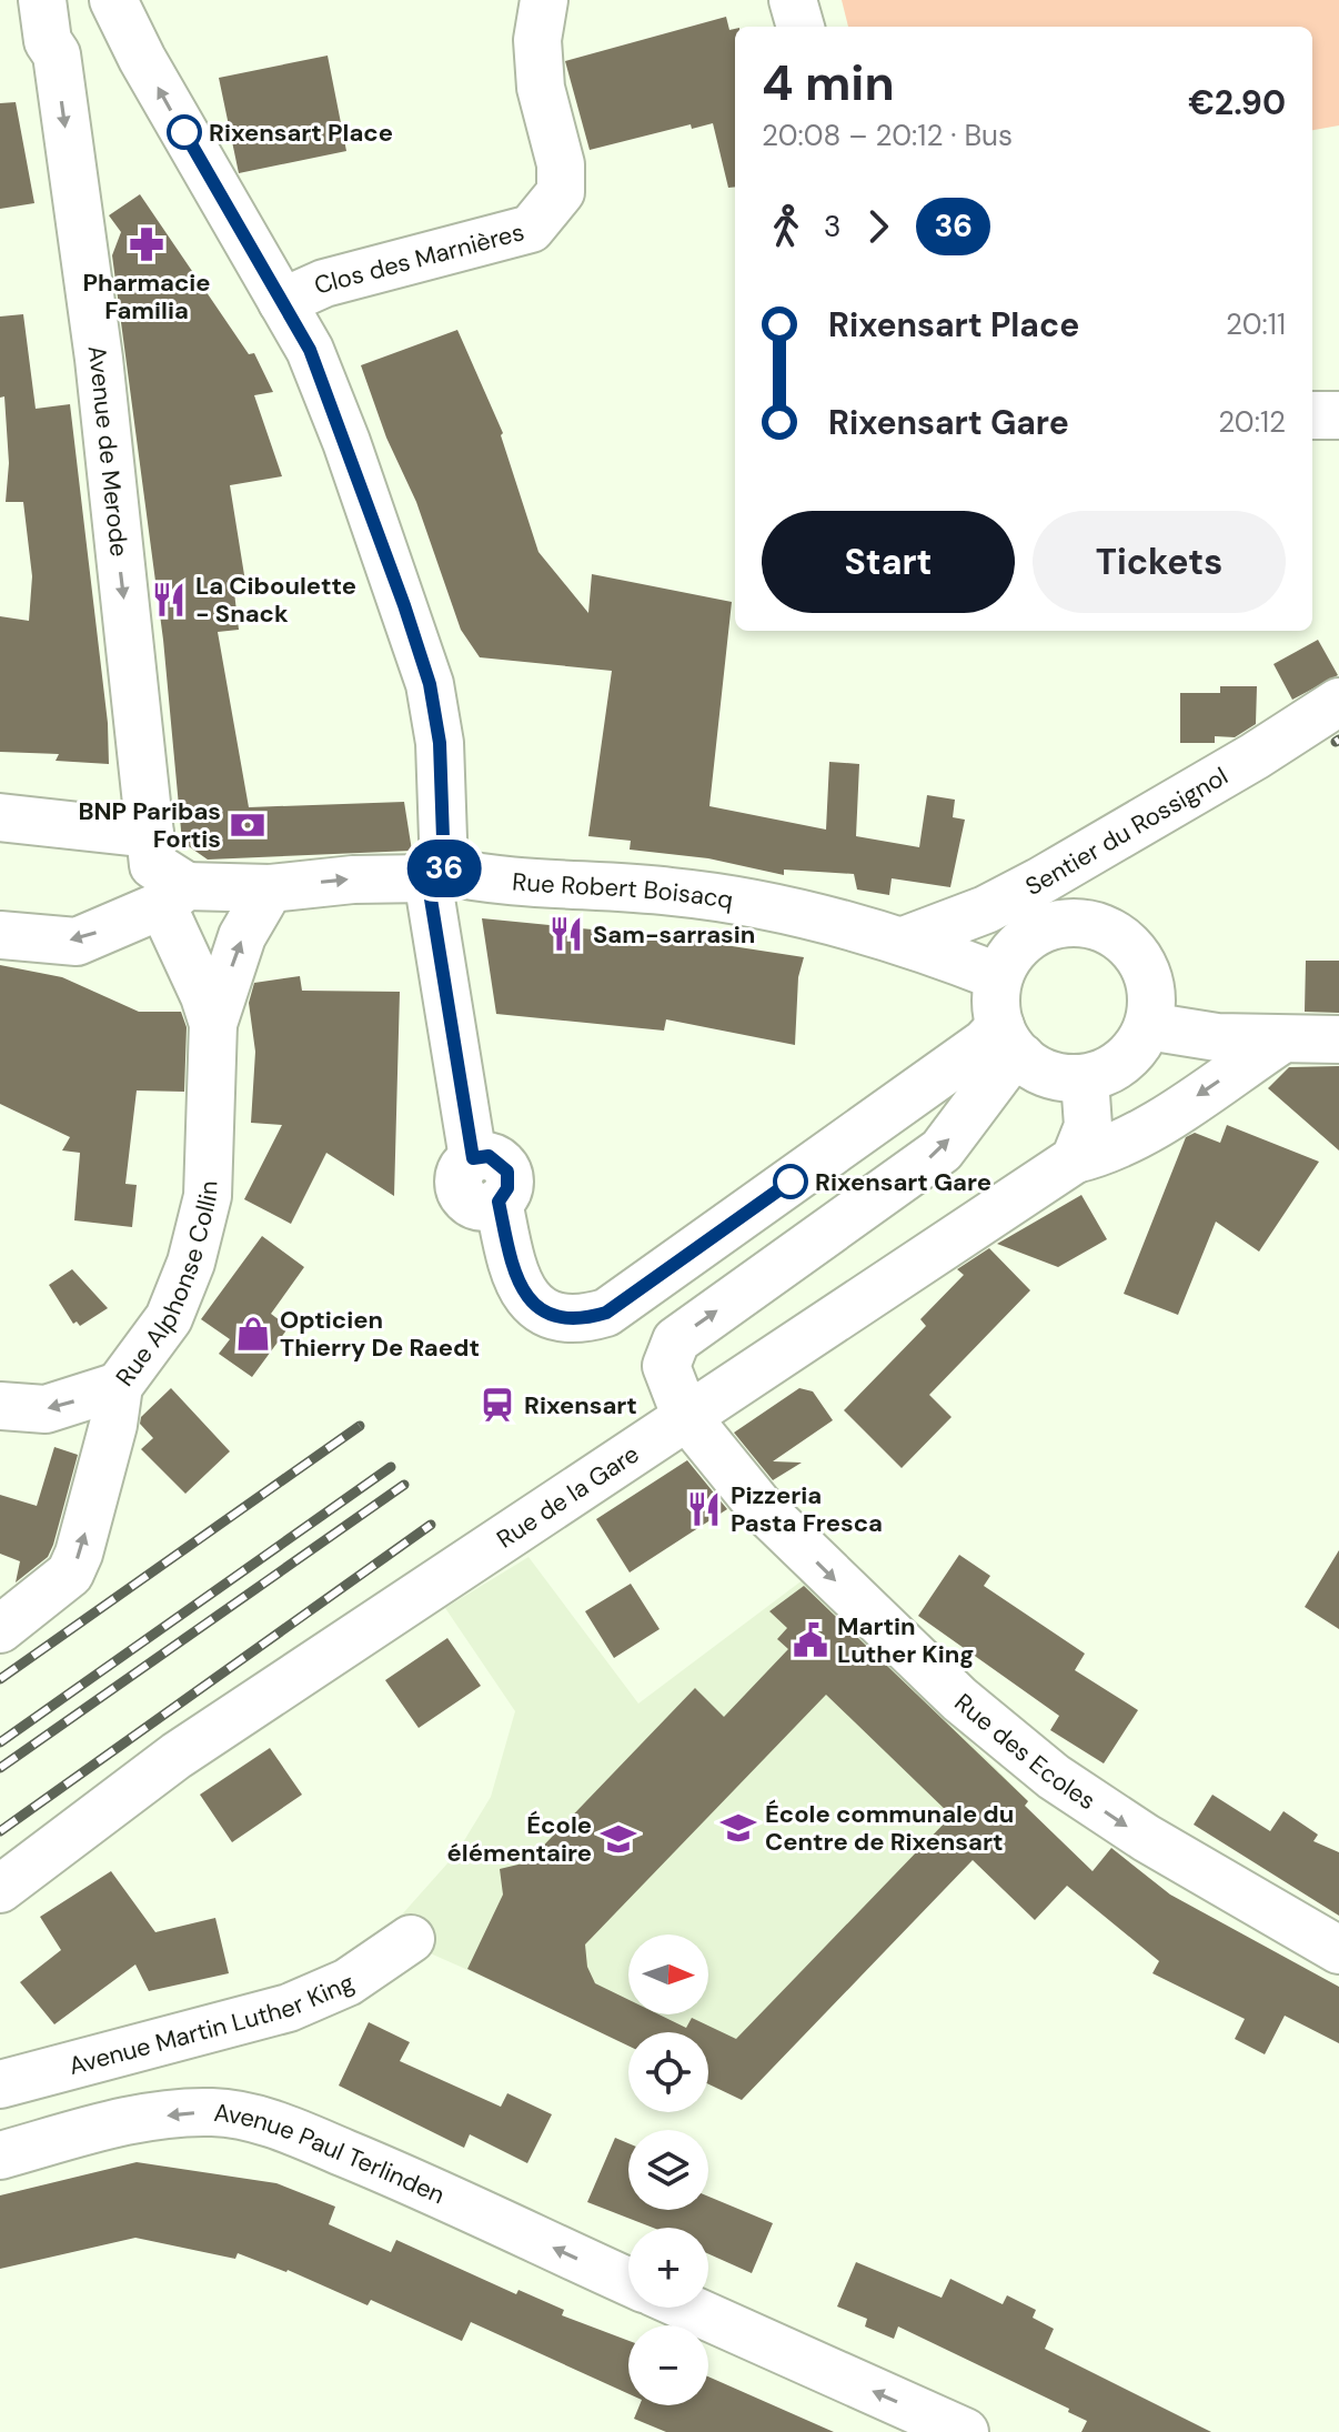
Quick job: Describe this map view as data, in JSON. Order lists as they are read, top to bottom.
{
  "streets": {
    "street": [
      "Clos des Marnières",
      "Avenue de Merode",
      "Sentier du Rossignol",
      "Rue Robert Boisacq",
      "Rue Alphonse Collin",
      "Rue de la Gare",
      "Rue des Ecoles",
      "Avenue Martin Luther King",
      "Avenue Paul Terlinden"
    ]
  },
  "crossings": [
    ["Avenue de Merode", "Rue Robert Boisacq"],
    ["Avenue de Merode", "Rue Alphonse Collin"],
    ["Sentier du Rossignol", "Rue Robert Boisacq"],
    ["Rue Robert Boisacq", "Rue Alphonse Collin"],
    ["Rue Robert Boisacq", "Rue des Ecoles"],
    ["Rue de la Gare", "Rue des Ecoles"]
  ],
  "one_way": ["Avenue Paul Terlinden"],
  "places": {
    "other": ["Rixensart Place", "Rixensart Gare"],
    "pharmacy": ["Pharmacie Familia"],
    "restaurant": ["La Ciboulette - Snack", "Sam-sarrasin", "Pizzeria Pasta Fresca"],
    "bank": ["BNP Paribas Fortis"],
    "shop": ["Opticien Thierry De Raedt"],
    "station": ["Rixensart"],
    "public building": ["Martin Luther King"],
    "school or university": ["École communale du Centre de Rixensart", "École élémentaire"]
  },
  "lines": ["bus line 36"],
  "north": "right",
  "page": {
    "on_map": "36",
    "heading": ["4 min", "20:08 – 20:12 · Bus", "€2.90"],
    "legs": ["3", "36"],
    "list": [
      {
        "name": "Rixensart Place",
        "value": "20:11"
      },
      {
        "name": "Rixensart Gare",
        "value": "20:12"
      }
    ],
    "buttons": ["Start", "Tickets"],
    "map_buttons": ["+", "−"]
  }
}
